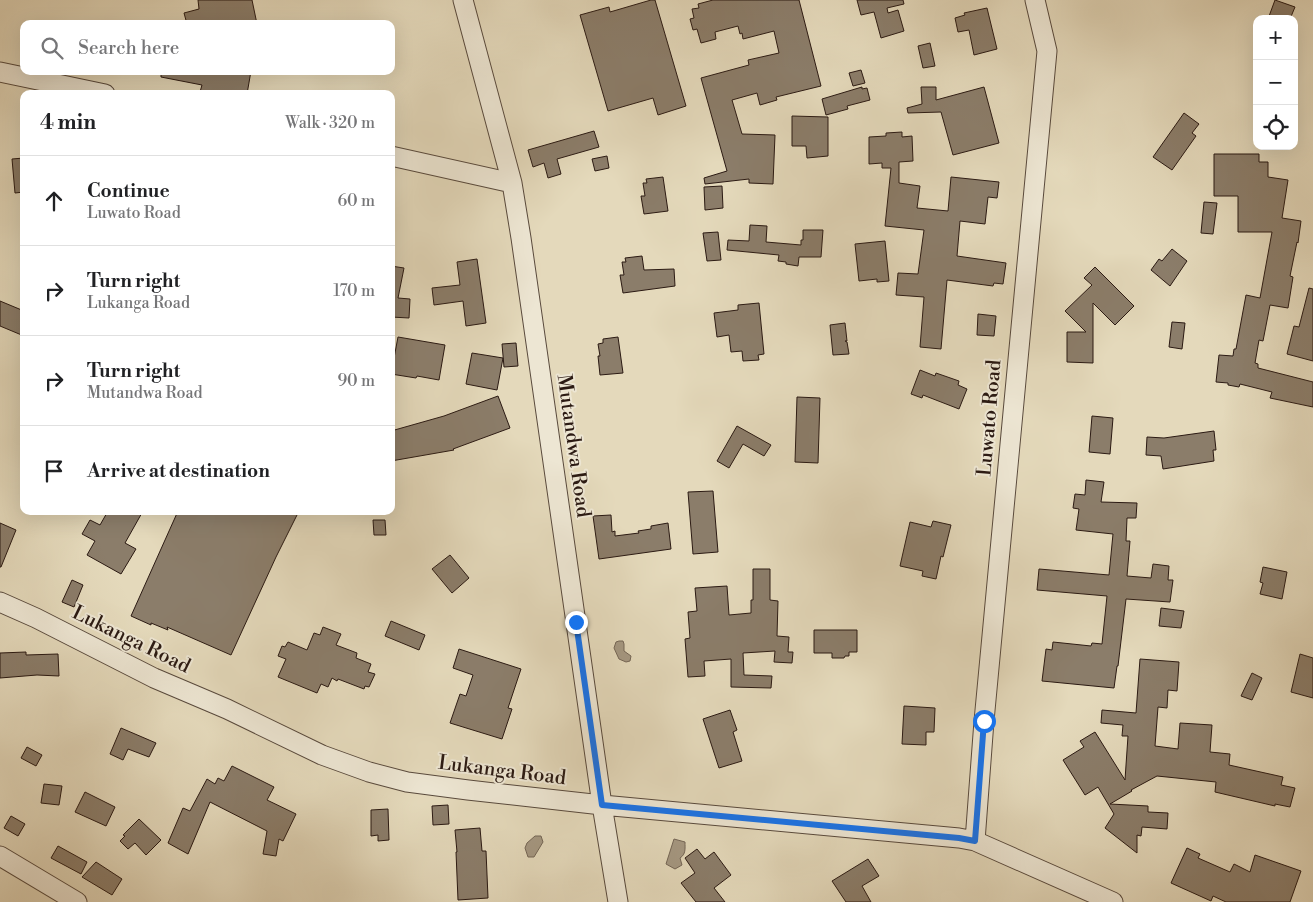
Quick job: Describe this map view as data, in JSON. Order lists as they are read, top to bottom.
{
  "streets": {
    "street": ["Luwato Road", "Mutandwa Road", "Lukanga Road"]
  },
  "crossings": [
    ["Luwato Road", "Lukanga Road"],
    ["Mutandwa Road", "Lukanga Road"]
  ],
  "page": {
    "map_buttons": ["+", "−"],
    "search": "Search here",
    "heading": ["4 min", "Walk · 320 m"],
    "list": [
      ["Continue", "Luwato Road", "60 m"],
      ["Turn right", "Lukanga Road", "170 m"],
      ["Turn right", "Mutandwa Road", "90 m"],
      "Arrive at destination"
    ]
  }
}
